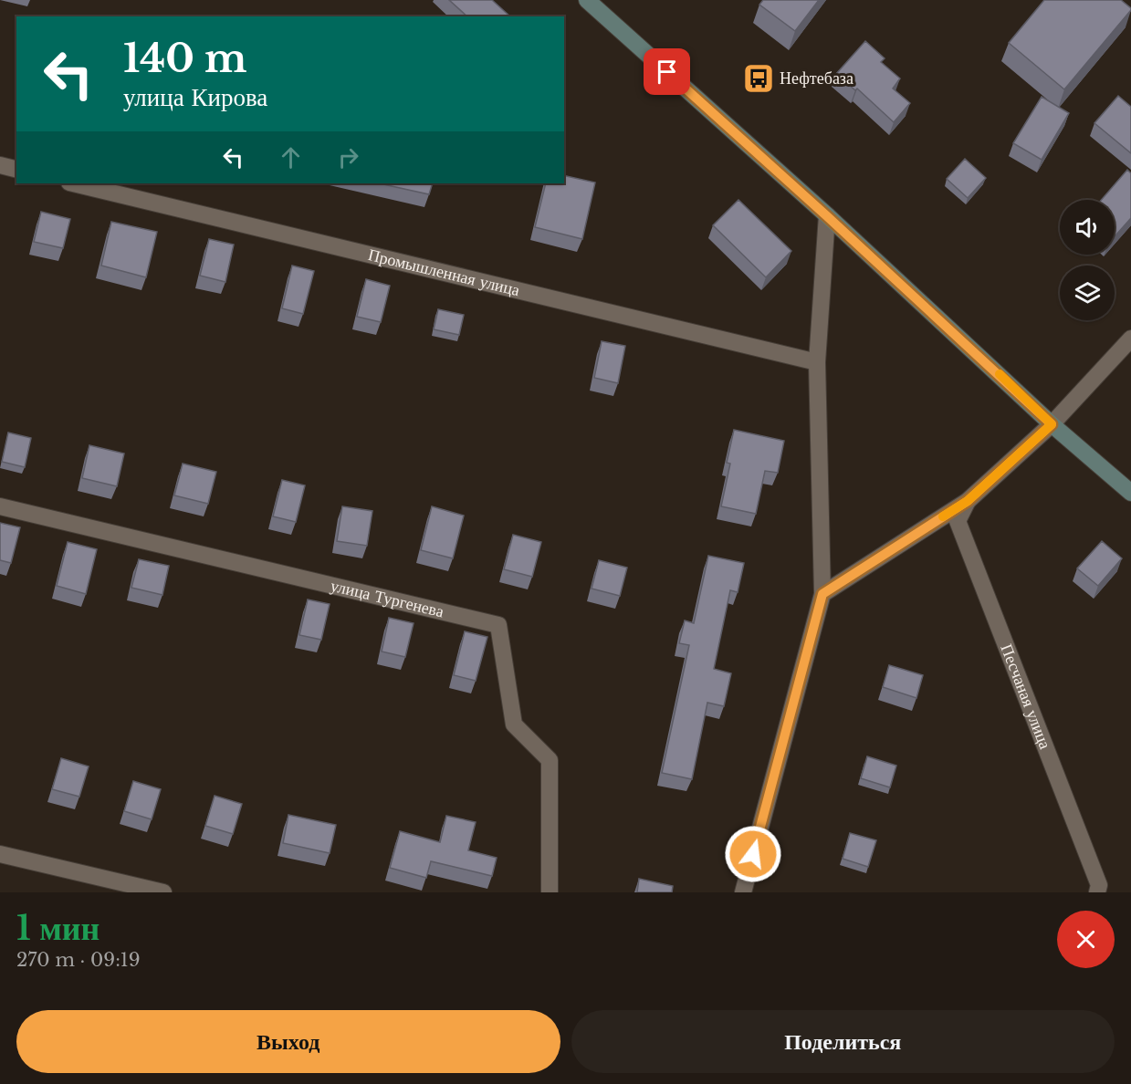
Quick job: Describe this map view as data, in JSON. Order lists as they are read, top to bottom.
{
  "streets": {
    "street": ["Промышленная улица", "улица Тургенева", "Песчаная улица"]
  },
  "places": {
    "bus stop": ["Нефтебаза"]
  },
  "page": {
    "turn": ["140 m", "улица Кирова"],
    "heading": ["1 мин", "270 m · 09:19"],
    "buttons": ["Выход", "Поделиться"]
  }
}
